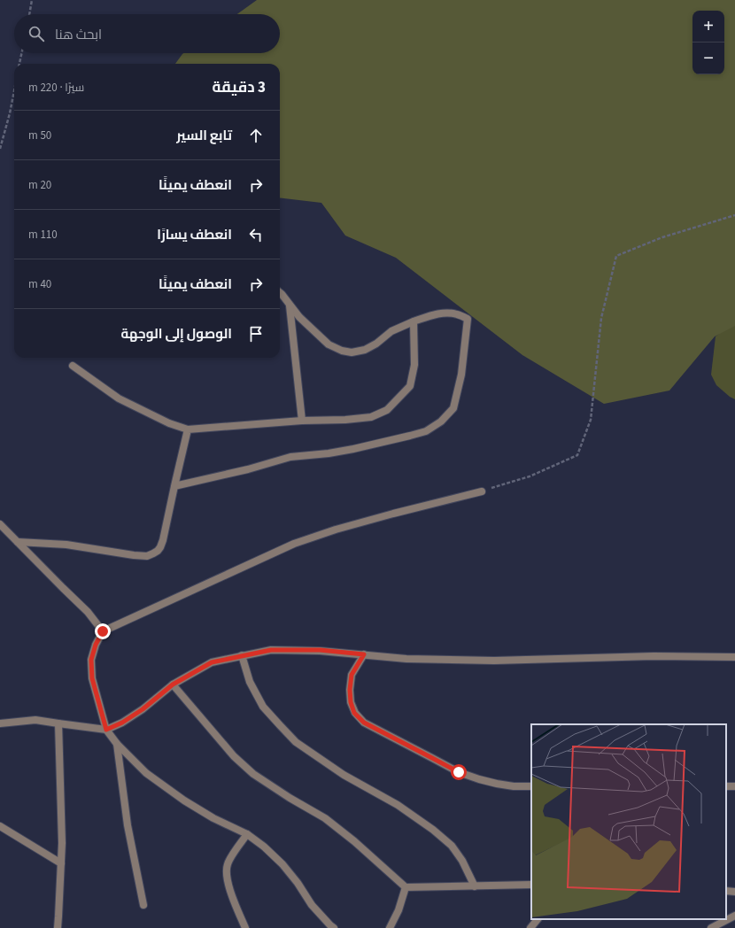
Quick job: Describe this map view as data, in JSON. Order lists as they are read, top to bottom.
{
  "page": {
    "map_buttons": ["+", "−"],
    "search": "ابحث هنا",
    "heading": ["3 دقيقة", "سيرًا · 220 m"],
    "list": [
      ["تابع السير", "50 m"],
      ["انعطف يمينًا", "20 m"],
      ["انعطف يسارًا", "110 m"],
      ["انعطف يمينًا", "40 m"],
      "الوصول إلى الوجهة"
    ]
  }
}
